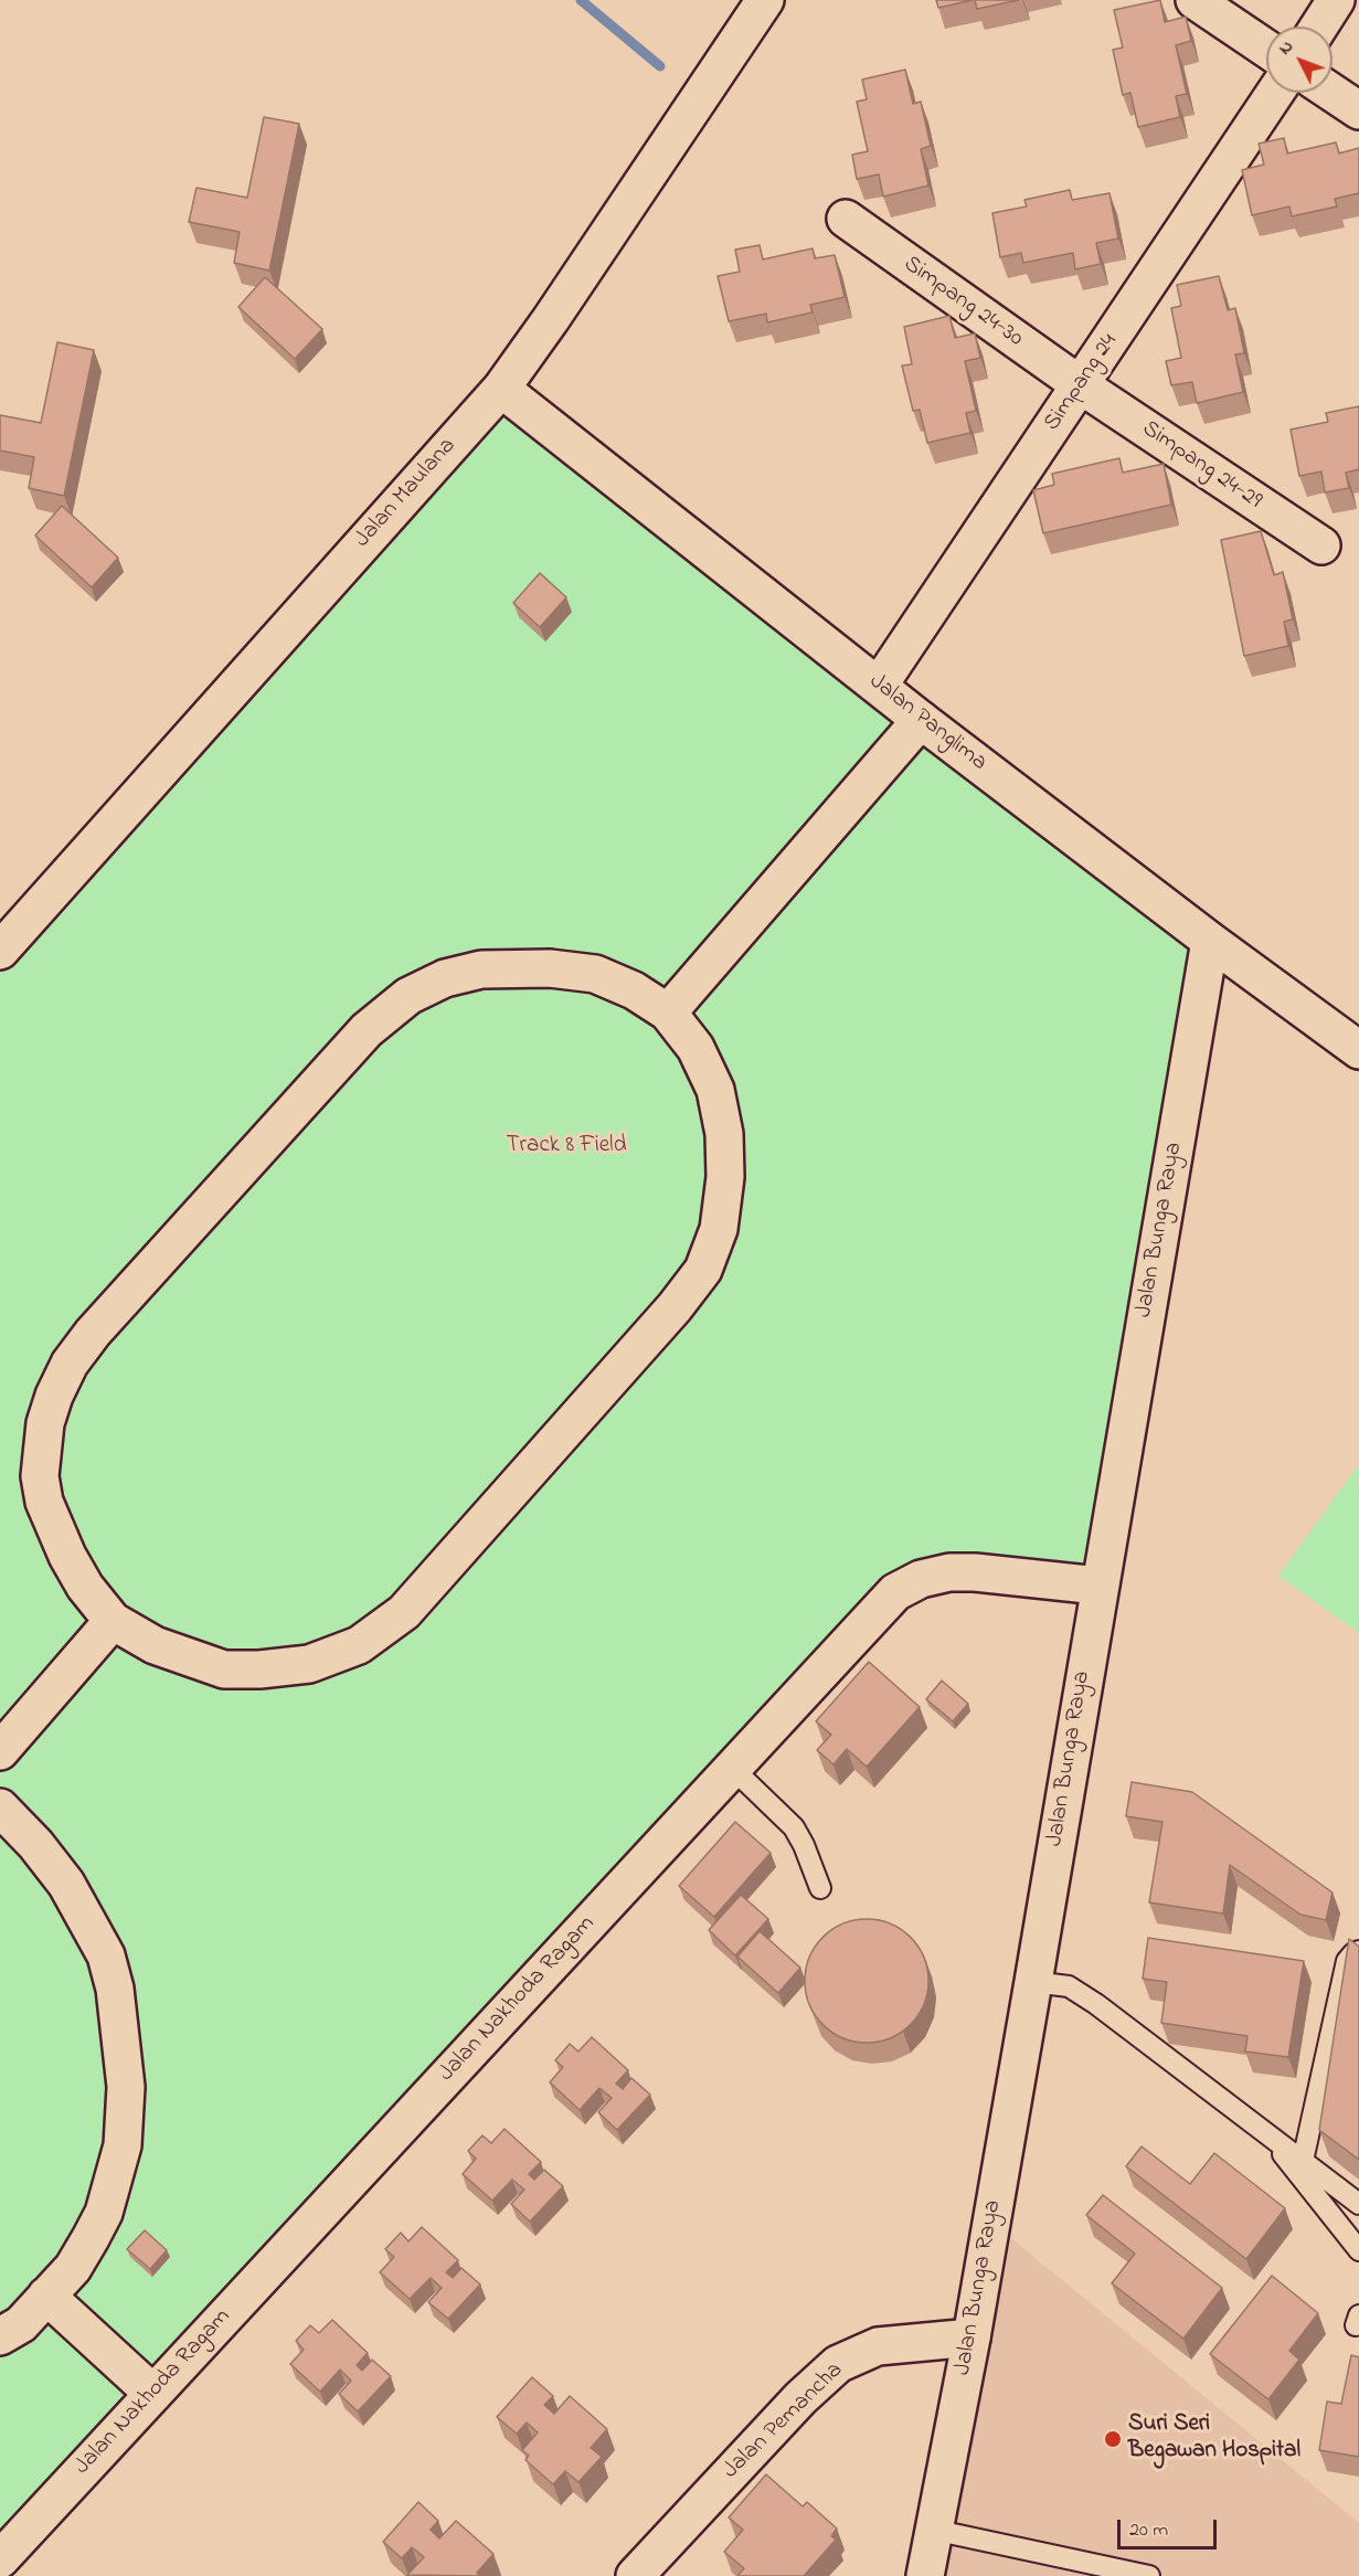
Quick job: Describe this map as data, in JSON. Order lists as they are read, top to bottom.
{
  "streets": {
    "street": [
      "Simpang 24-30",
      "Simpang 24",
      "Simpang 24-29",
      "Jalan Maulana",
      "Jalan Panglima",
      "Jalan Bunga Raya",
      "Jalan Nakhoda Ragam",
      "Jalan Pemancha"
    ]
  },
  "crossings": [
    ["Simpang 24-30", "Simpang 24"],
    ["Simpang 24-30", "Simpang 24-29"],
    ["Simpang 24", "Simpang 24-29"],
    ["Simpang 24", "Jalan Panglima"],
    ["Jalan Maulana", "Jalan Panglima"],
    ["Jalan Panglima", "Jalan Bunga Raya"],
    ["Jalan Bunga Raya", "Jalan Nakhoda Ragam"],
    ["Jalan Bunga Raya", "Jalan Pemancha"]
  ],
  "parks": ["Track 8 Field"],
  "places": ["Suri Seri Begawan Hospital"],
  "scale_bar": "20 m",
  "north": "top left"
}
